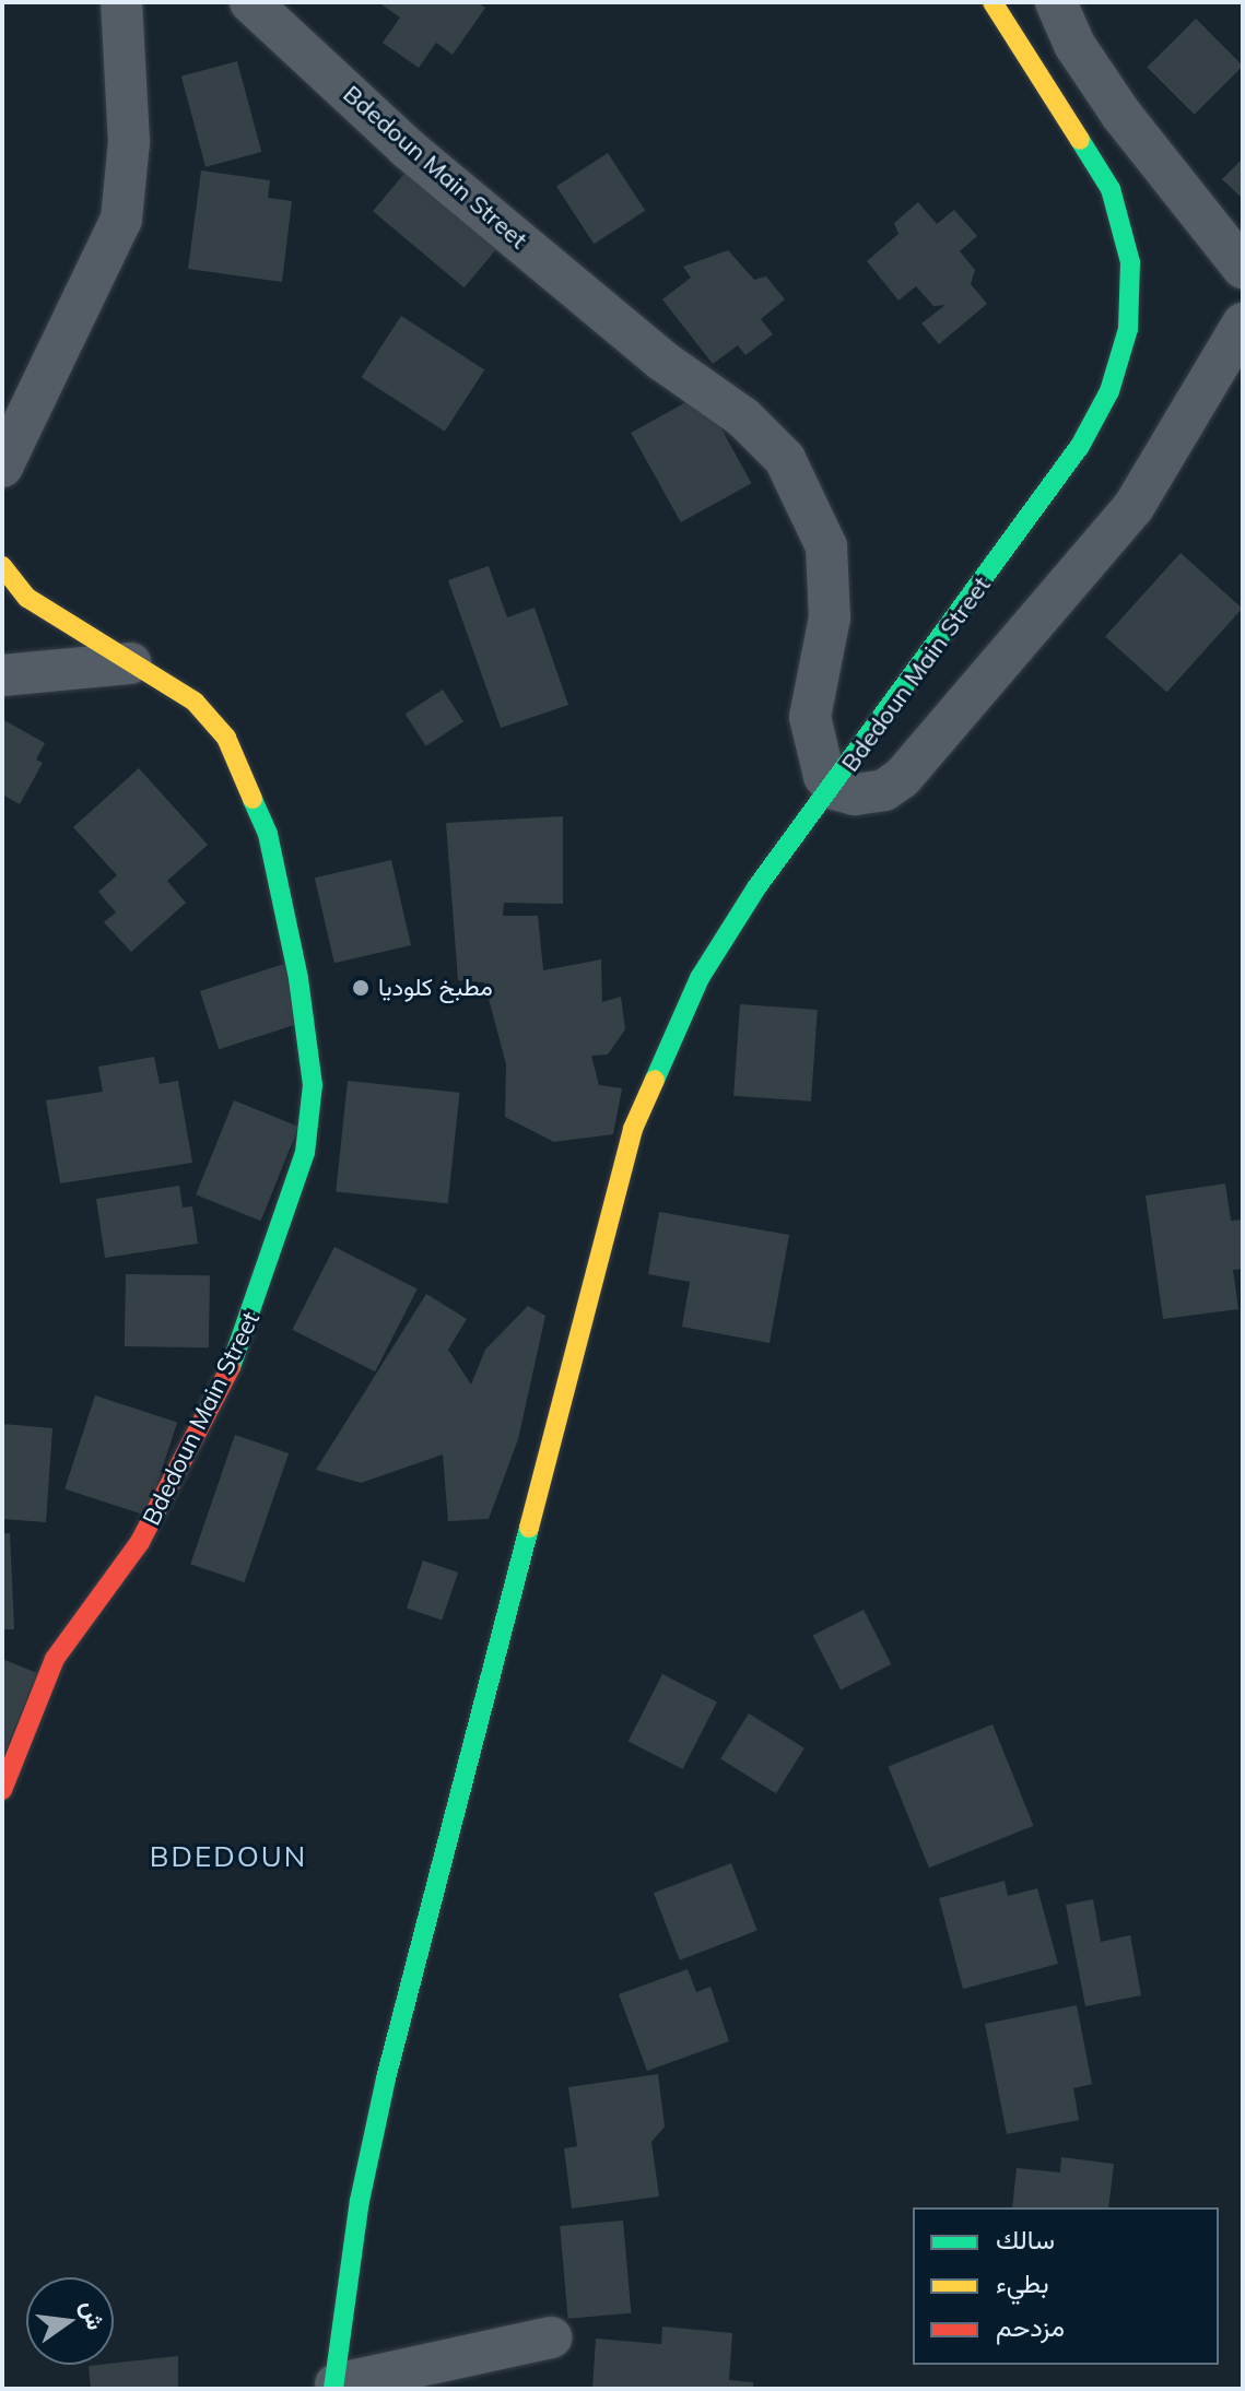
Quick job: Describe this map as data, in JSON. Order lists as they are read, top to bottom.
{
  "streets": {
    "street": ["Bdedoun Main Street"]
  },
  "districts": ["BDEDOUN"],
  "places": ["مطبخ كلوديا"],
  "legend": ["سالك", "بطيء", "مزدحم"],
  "north": "right"
}
